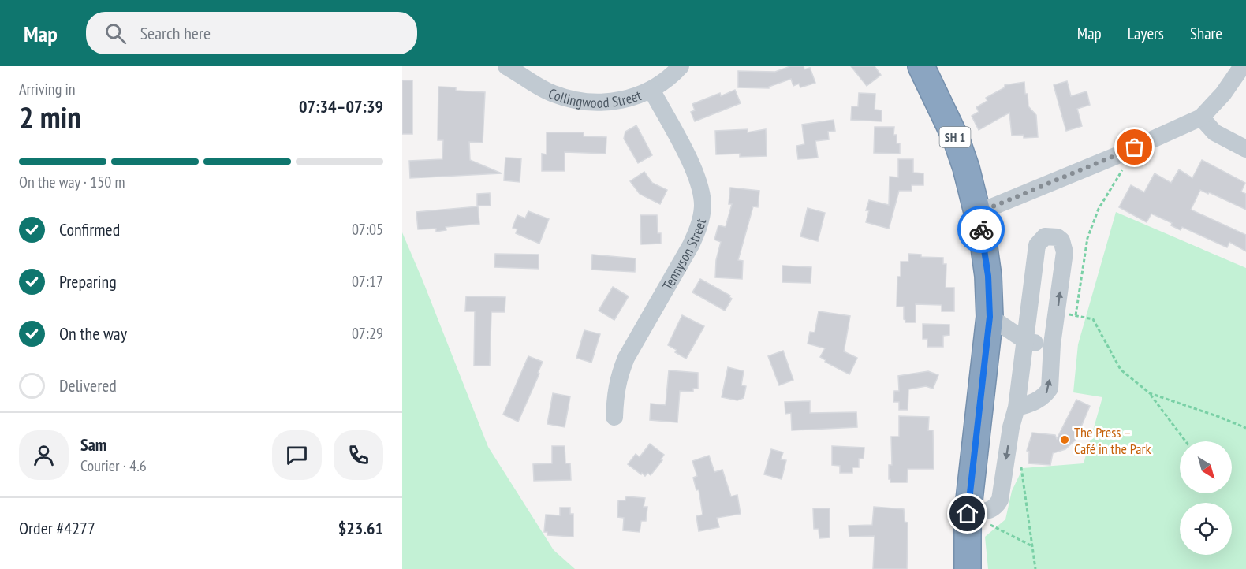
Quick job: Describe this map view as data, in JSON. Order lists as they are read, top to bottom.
{
  "streets": {
    "highway": ["SH 1"],
    "street": ["Collingwood Street", "Tennyson Street"]
  },
  "crossings": [
    ["Collingwood Street", "Tennyson Street"]
  ],
  "places": ["The Press – Café in the Park"],
  "north": "bottom right",
  "page": {
    "header": "Map",
    "search": "Search here",
    "nav": ["Map", "Layers", "Share"],
    "heading": ["2 min", "Arriving in", "07:34–07:39"],
    "panel": [
      "Sam",
      "Courier · 4.6",
      "Order #4277",
      "$23.61"
    ],
    "bar": "On the way · 150 m",
    "list": [
      ["Confirmed", "07:05"],
      ["Preparing", "07:17"],
      ["On the way", "07:29"],
      "Delivered"
    ]
  }
}
